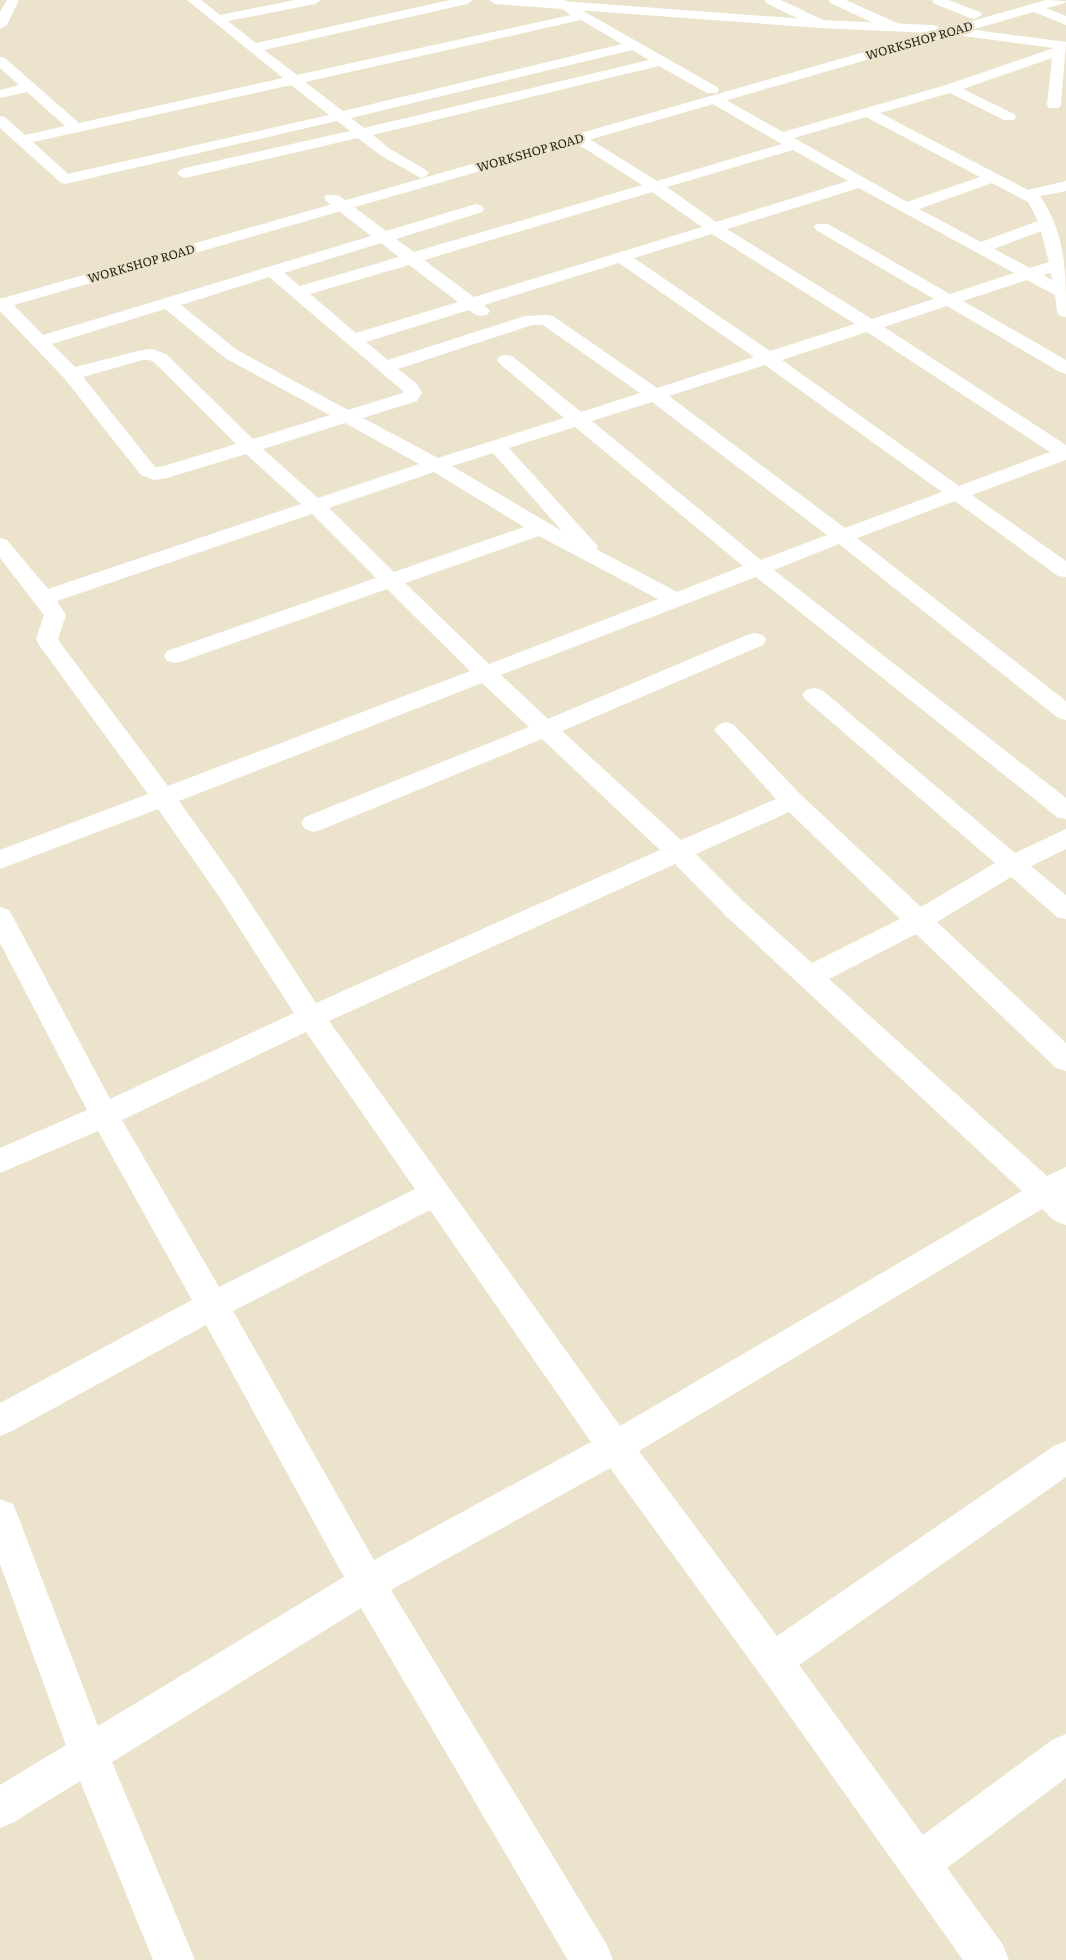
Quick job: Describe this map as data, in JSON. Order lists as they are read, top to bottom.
{
  "streets": {
    "street": ["WORKSHOP ROAD"]
  }
}
